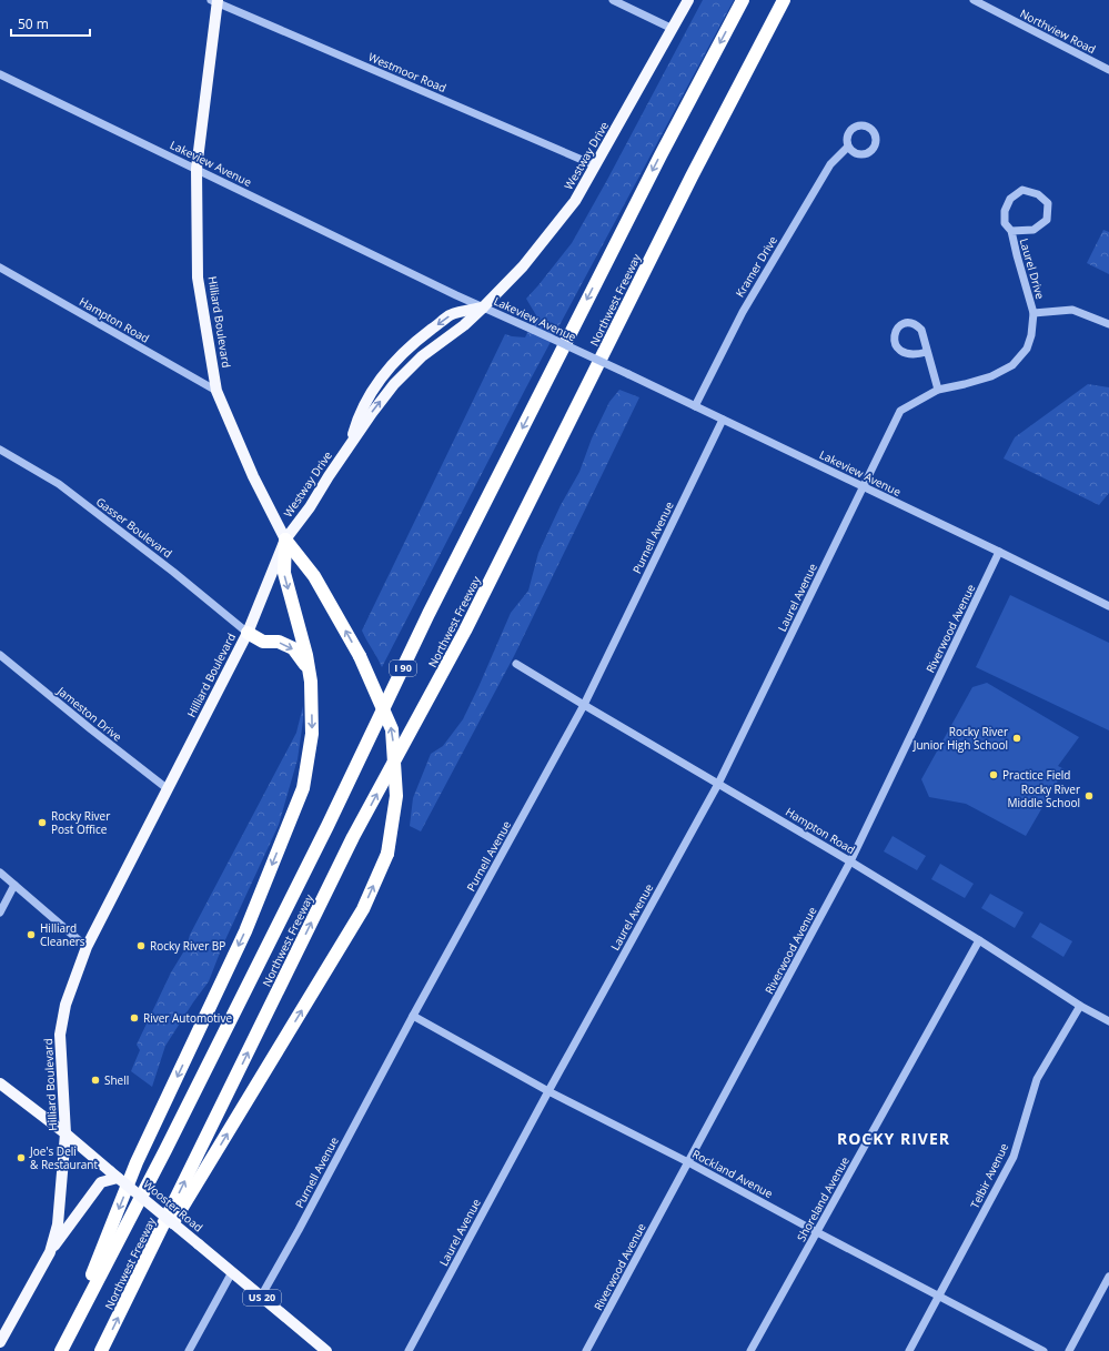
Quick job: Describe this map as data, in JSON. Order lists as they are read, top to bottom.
{
  "streets": {
    "highway": ["Northwest Freeway", "I 90"],
    "main road": [
      "Westway Drive",
      "Hilliard Boulevard",
      "Wooster Road",
      "US 20"
    ],
    "street": [
      "Northview Road",
      "Westmoor Road",
      "Lakeview Avenue",
      "Kramer Drive",
      "Laurel Drive",
      "Hampton Road",
      "Gasser Boulevard",
      "Purnell Avenue",
      "Laurel Avenue",
      "Riverwood Avenue",
      "Jameston Drive",
      "Rockland Avenue",
      "Telbir Avenue",
      "Shoreland Avenue"
    ]
  },
  "crossings": [
    ["Westmoor Road", "Westway Drive"],
    ["Westmoor Road", "Hilliard Boulevard"],
    ["Westway Drive", "Lakeview Avenue"],
    ["Westway Drive", "Hilliard Boulevard"],
    ["Lakeview Avenue", "Kramer Drive"],
    ["Lakeview Avenue", "Laurel Drive"],
    ["Lakeview Avenue", "Hilliard Boulevard"],
    ["Lakeview Avenue", "Purnell Avenue"],
    ["Lakeview Avenue", "Laurel Avenue"],
    ["Lakeview Avenue", "Riverwood Avenue"],
    ["Laurel Drive", "Laurel Avenue"],
    ["Hampton Road", "Hilliard Boulevard"],
    ["Hampton Road", "Purnell Avenue"],
    ["Hampton Road", "Laurel Avenue"],
    ["Hampton Road", "Riverwood Avenue"],
    ["Hampton Road", "Telbir Avenue"],
    ["Hampton Road", "Shoreland Avenue"],
    ["Hilliard Boulevard", "Gasser Boulevard"],
    ["Hilliard Boulevard", "Jameston Drive"],
    ["Hilliard Boulevard", "Wooster Road"],
    ["Purnell Avenue", "Rockland Avenue"],
    ["Purnell Avenue", "Wooster Road"],
    ["Laurel Avenue", "Rockland Avenue"],
    ["Riverwood Avenue", "Rockland Avenue"],
    ["Rockland Avenue", "Telbir Avenue"],
    ["Rockland Avenue", "Shoreland Avenue"]
  ],
  "districts": ["ROCKY RIVER"],
  "places": [
    "Rocky River Junior High School",
    "Practice Field",
    "Rocky River Middle School",
    "Rocky River Post Office",
    "Hilliard Cleaners",
    "Rocky River BP",
    "River Automotive",
    "Shell",
    "Joe's Deli & Restaurant"
  ],
  "scale_bar": "50 m"
}
